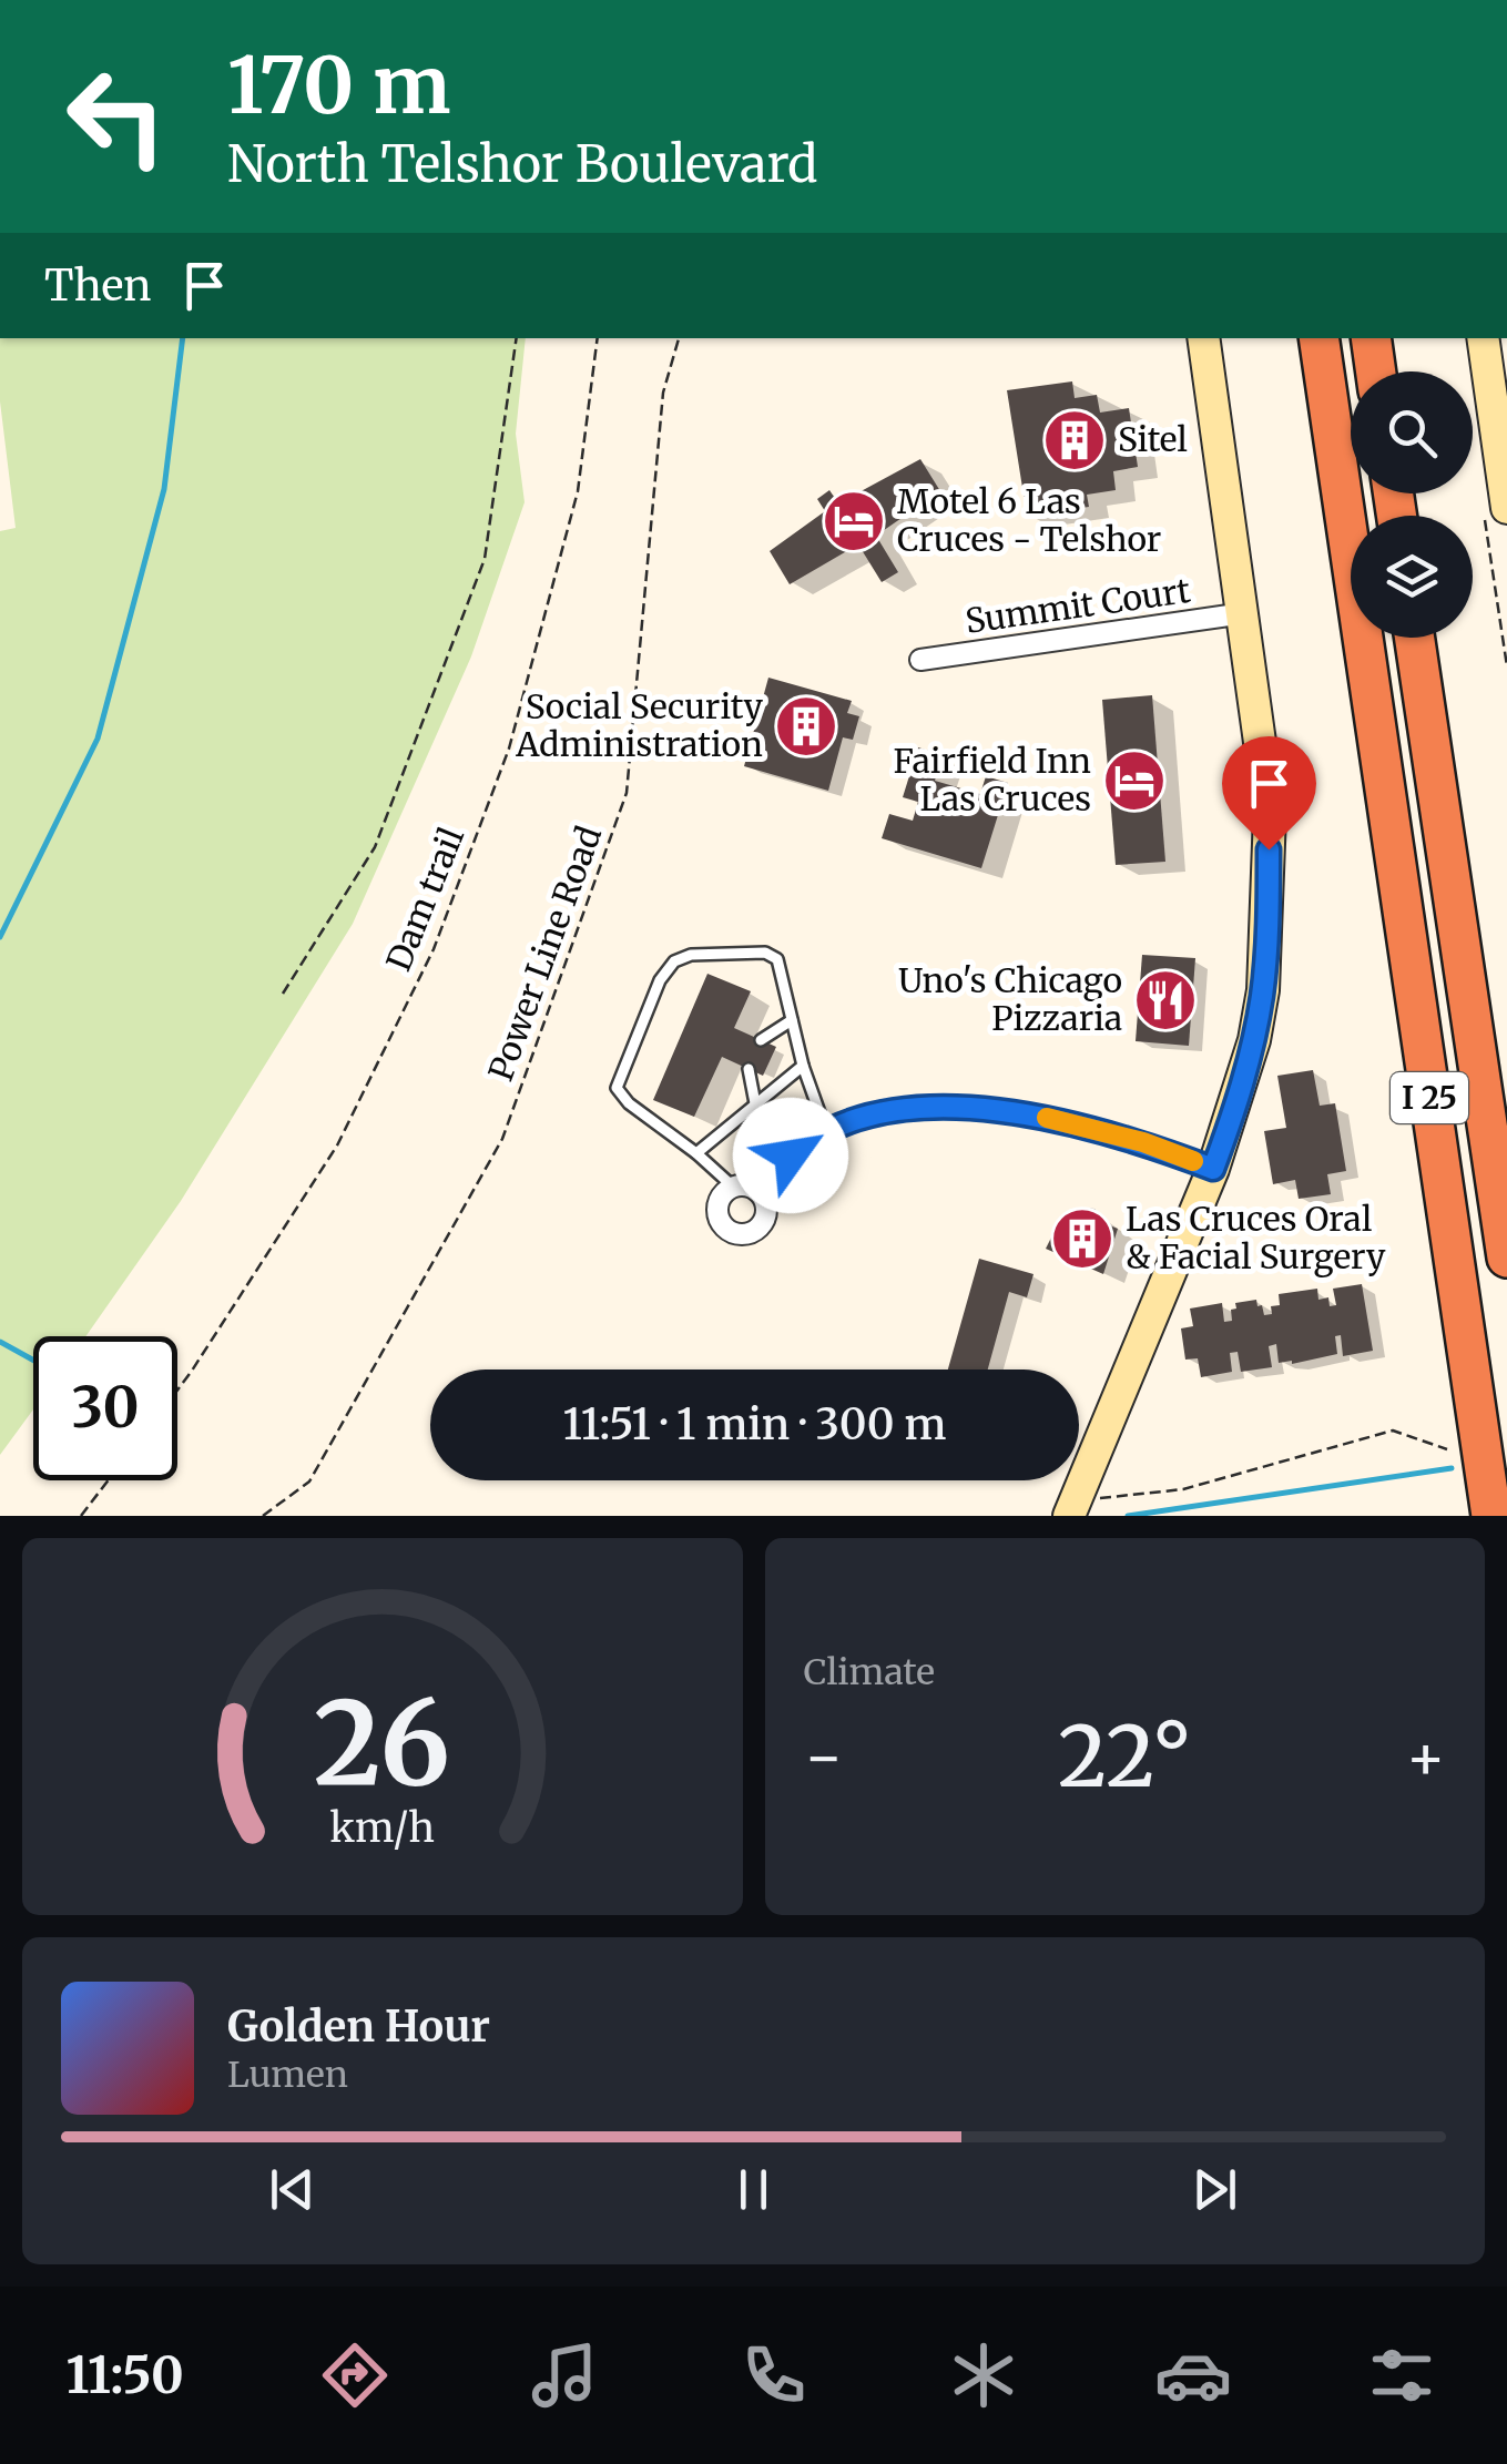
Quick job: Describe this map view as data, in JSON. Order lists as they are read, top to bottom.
{
  "streets": {
    "highway": ["I 25"],
    "street": ["Summit Court"],
    "path": ["Dam trail", "Power Line Road"]
  },
  "places": {
    "building": ["Sitel", "Social Security Administration", "Las Cruces Oral & Facial Surgery"],
    "hotel": ["Motel 6 Las Cruces - Telshor", "Fairfield Inn Las Cruces"],
    "restaurant": ["Uno's Chicago Pizzaria"]
  },
  "page": {
    "turn": ["170 m", "North Telshor Boulevard"],
    "then": "Then",
    "limit": "30",
    "trip": "11:51 · 1 min · 300 m",
    "tile": "Climate",
    "heat": ["−", "22°", "+"],
    "song": ["Golden Hour", "Lumen"],
    "tabs": "11:50",
    "gauge": ["26", "km/h"]
  }
}
